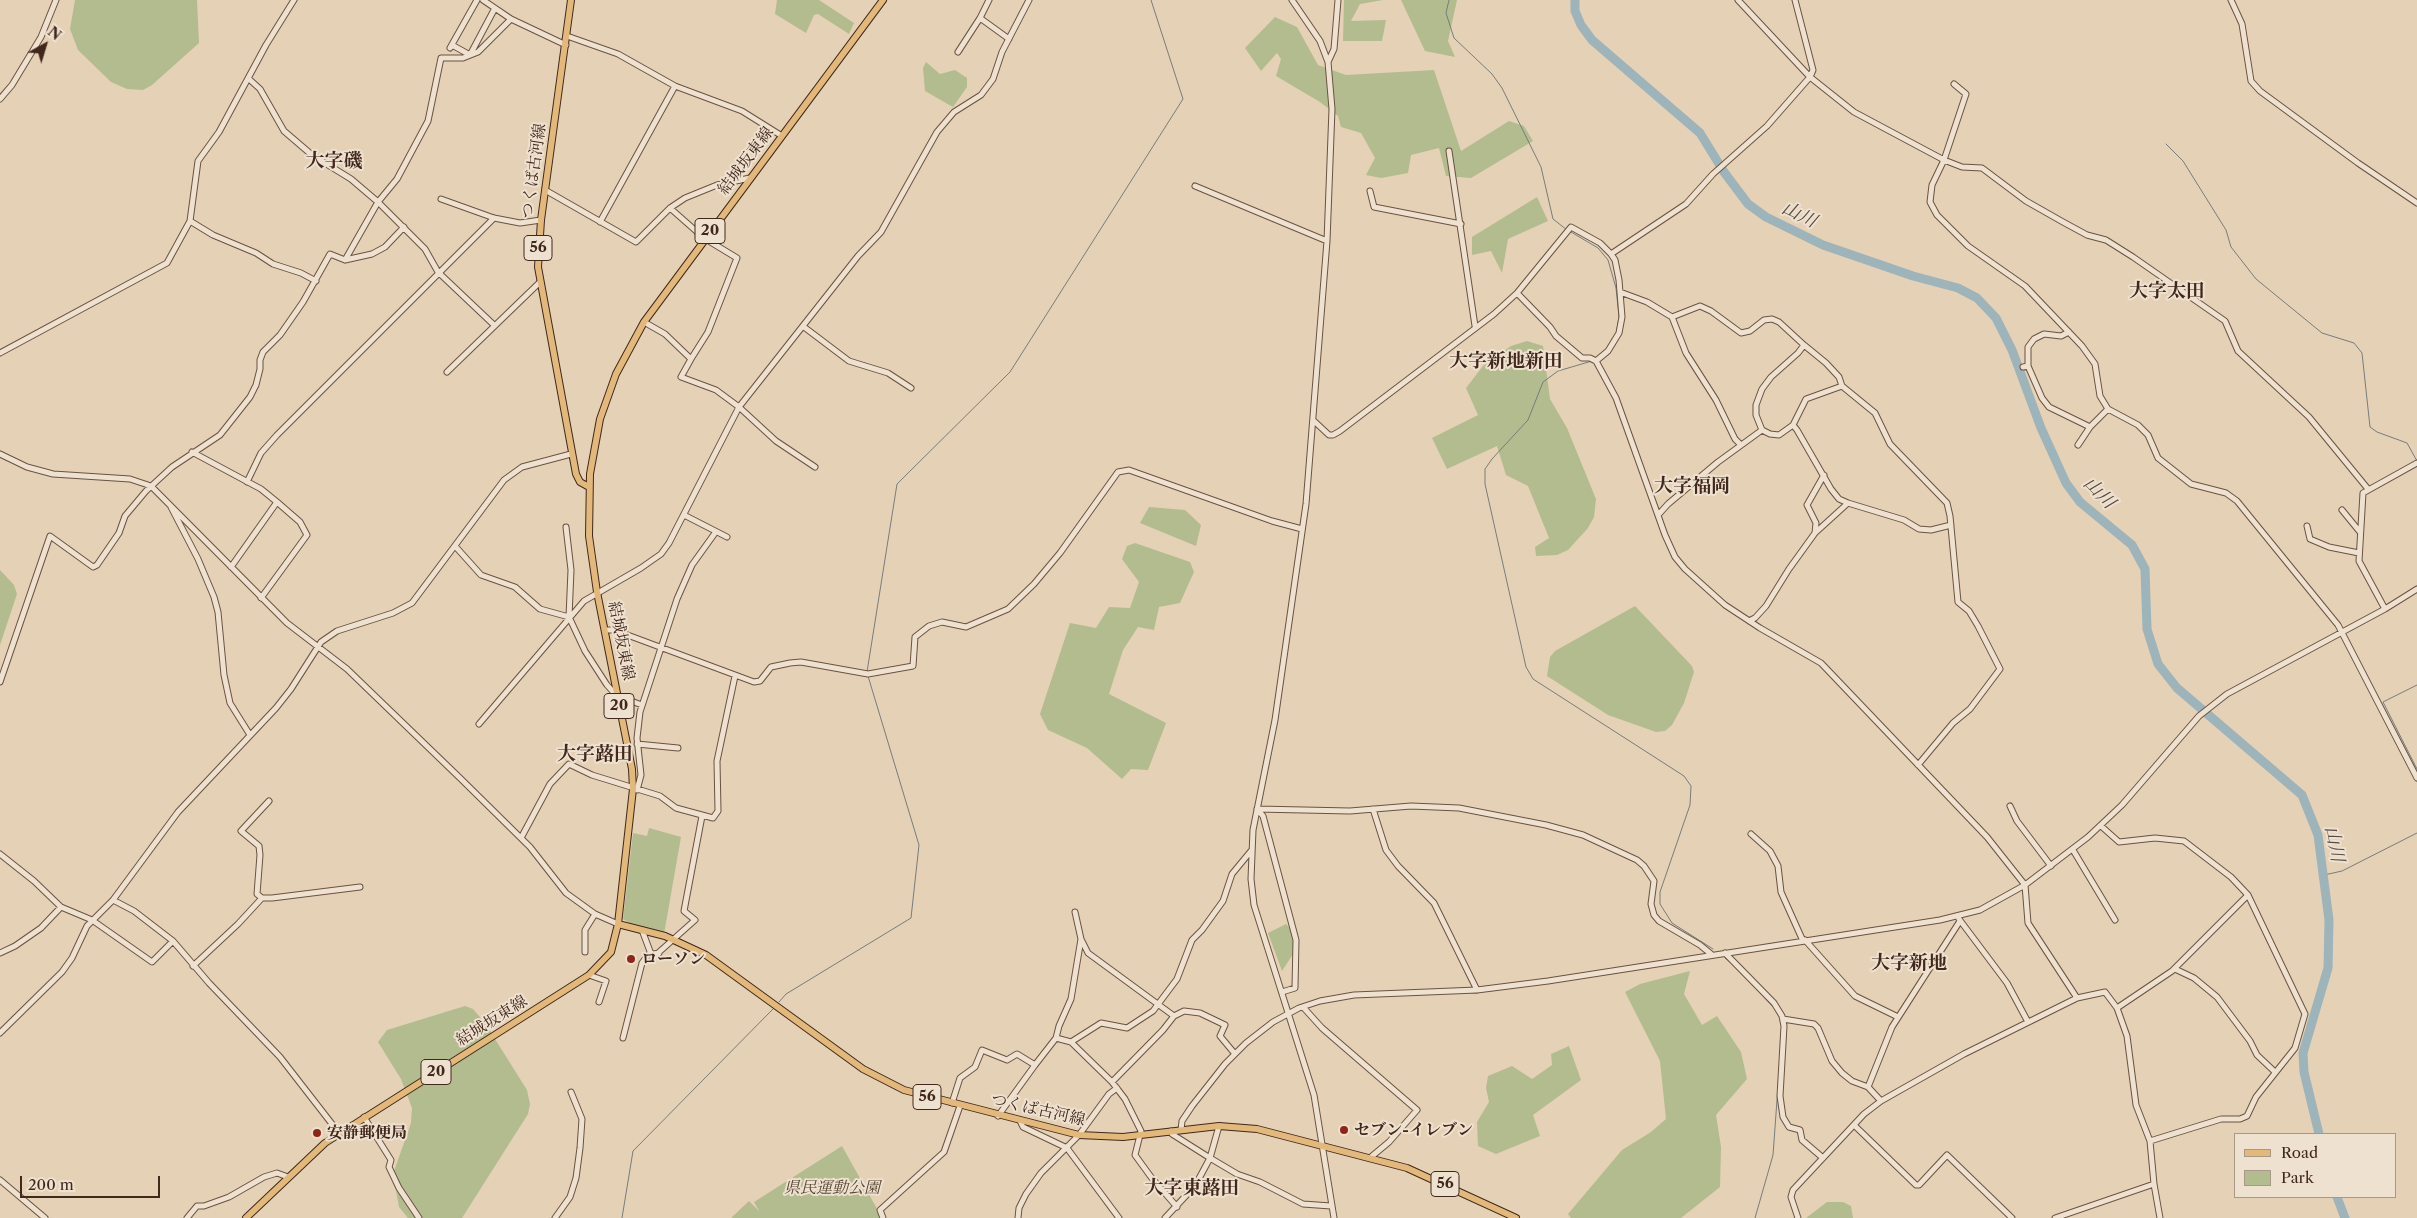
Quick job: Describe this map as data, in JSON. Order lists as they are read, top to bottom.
{
  "streets": {
    "main road": [
      "結城坂東線",
      "つくば古河線",
      "20",
      "56"
    ]
  },
  "crossings": [
    ["結城坂東線", "つくば古河線"]
  ],
  "districts": [
    "大字磯",
    "大字太田",
    "大字新地新田",
    "大字福岡",
    "大字蕗田",
    "大字新地",
    "大字東蕗田"
  ],
  "water": ["山川"],
  "parks": ["県民運動公園"],
  "places": ["ローソン", "セブン-イレブン", "安静郵便局"],
  "legend": ["Road", "Park"],
  "scale_bar": "200 m",
  "north": "top right"
}
